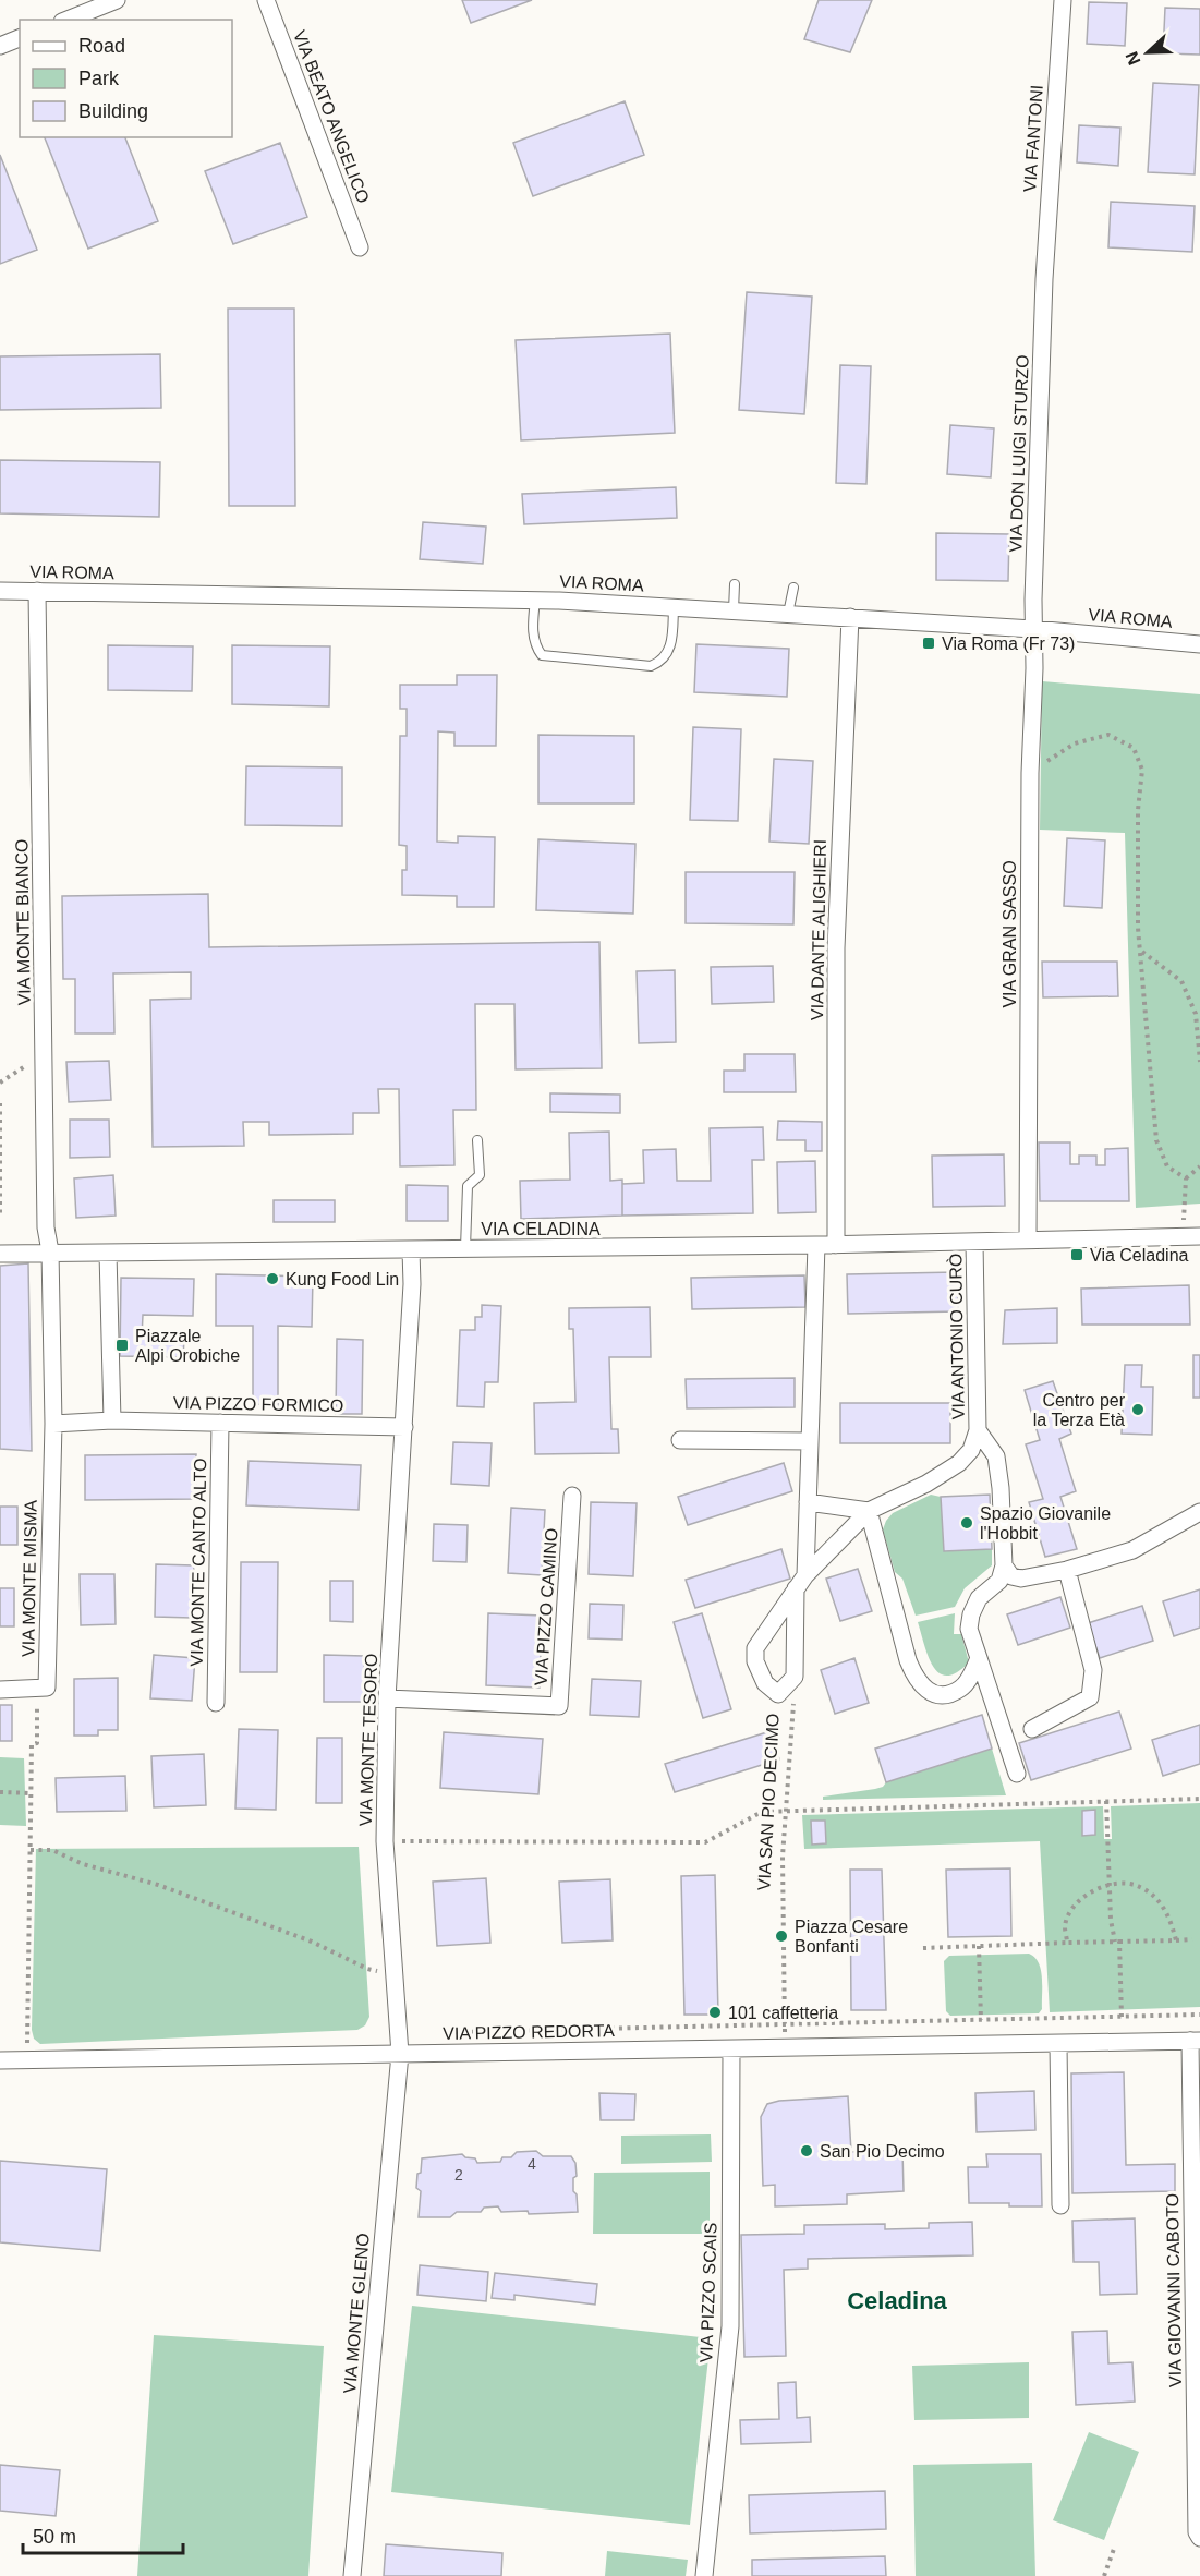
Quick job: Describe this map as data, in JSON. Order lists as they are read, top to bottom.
{
  "streets": {
    "street": [
      "VIA BEATO ANGELICO",
      "VIA FANTONI",
      "VIA DON LUIGI STURZO",
      "VIA ROMA",
      "VIA MONTE BIANCO",
      "VIA DANTE ALIGHIERI",
      "VIA GRAN SASSO",
      "VIA CELADINA",
      "VIA ANTONIO CURÒ",
      "VIA PIZZO FORMICO",
      "VIA MONTE CANTO ALTO",
      "VIA MONTE MISMA",
      "VIA PIZZO CAMINO",
      "VIA MONTE TESORO",
      "VIA SAN PIO DECIMO",
      "VIA PIZZO REDORTA",
      "VIA GIOVANNI CABOTO",
      "VIA PIZZO SCAIS",
      "VIA MONTE GLENO"
    ]
  },
  "crossings": [
    ["VIA FANTONI", "VIA DON LUIGI STURZO"],
    ["VIA DON LUIGI STURZO", "VIA ROMA"],
    ["VIA DON LUIGI STURZO", "VIA GRAN SASSO"],
    ["VIA ROMA", "VIA MONTE BIANCO"],
    ["VIA ROMA", "VIA DANTE ALIGHIERI"],
    ["VIA ROMA", "VIA GRAN SASSO"],
    ["VIA MONTE BIANCO", "VIA CELADINA"],
    ["VIA MONTE BIANCO", "VIA PIZZO FORMICO"],
    ["VIA MONTE BIANCO", "VIA MONTE MISMA"],
    ["VIA DANTE ALIGHIERI", "VIA CELADINA"],
    ["VIA GRAN SASSO", "VIA CELADINA"],
    ["VIA CELADINA", "VIA ANTONIO CURÒ"],
    ["VIA CELADINA", "VIA MONTE TESORO"],
    ["VIA ANTONIO CURÒ", "VIA SAN PIO DECIMO"],
    ["VIA PIZZO FORMICO", "VIA MONTE CANTO ALTO"],
    ["VIA PIZZO FORMICO", "VIA MONTE MISMA"],
    ["VIA PIZZO FORMICO", "VIA MONTE TESORO"],
    ["VIA PIZZO CAMINO", "VIA MONTE TESORO"],
    ["VIA MONTE TESORO", "VIA PIZZO REDORTA"],
    ["VIA MONTE TESORO", "VIA MONTE GLENO"],
    ["VIA SAN PIO DECIMO", "VIA PIZZO REDORTA"],
    ["VIA PIZZO REDORTA", "VIA GIOVANNI CABOTO"],
    ["VIA PIZZO REDORTA", "VIA PIZZO SCAIS"],
    ["VIA PIZZO REDORTA", "VIA MONTE GLENO"]
  ],
  "districts": ["Celadina"],
  "places": {
    "transit": ["Via Roma (Fr 73)", "Via Celadina", "Piazzale Alpi Orobiche"],
    "other": [
      "Kung Food Lin",
      "Centro per la Terza Età",
      "Spazio Giovanile l'Hobbit",
      "Piazza Cesare Bonfanti",
      "101 caffetteria",
      "San Pio Decimo"
    ]
  },
  "house_numbers": ["4", "2"],
  "legend": ["Road", "Park", "Building"],
  "scale_bar": "50 m",
  "north": "left"
}
